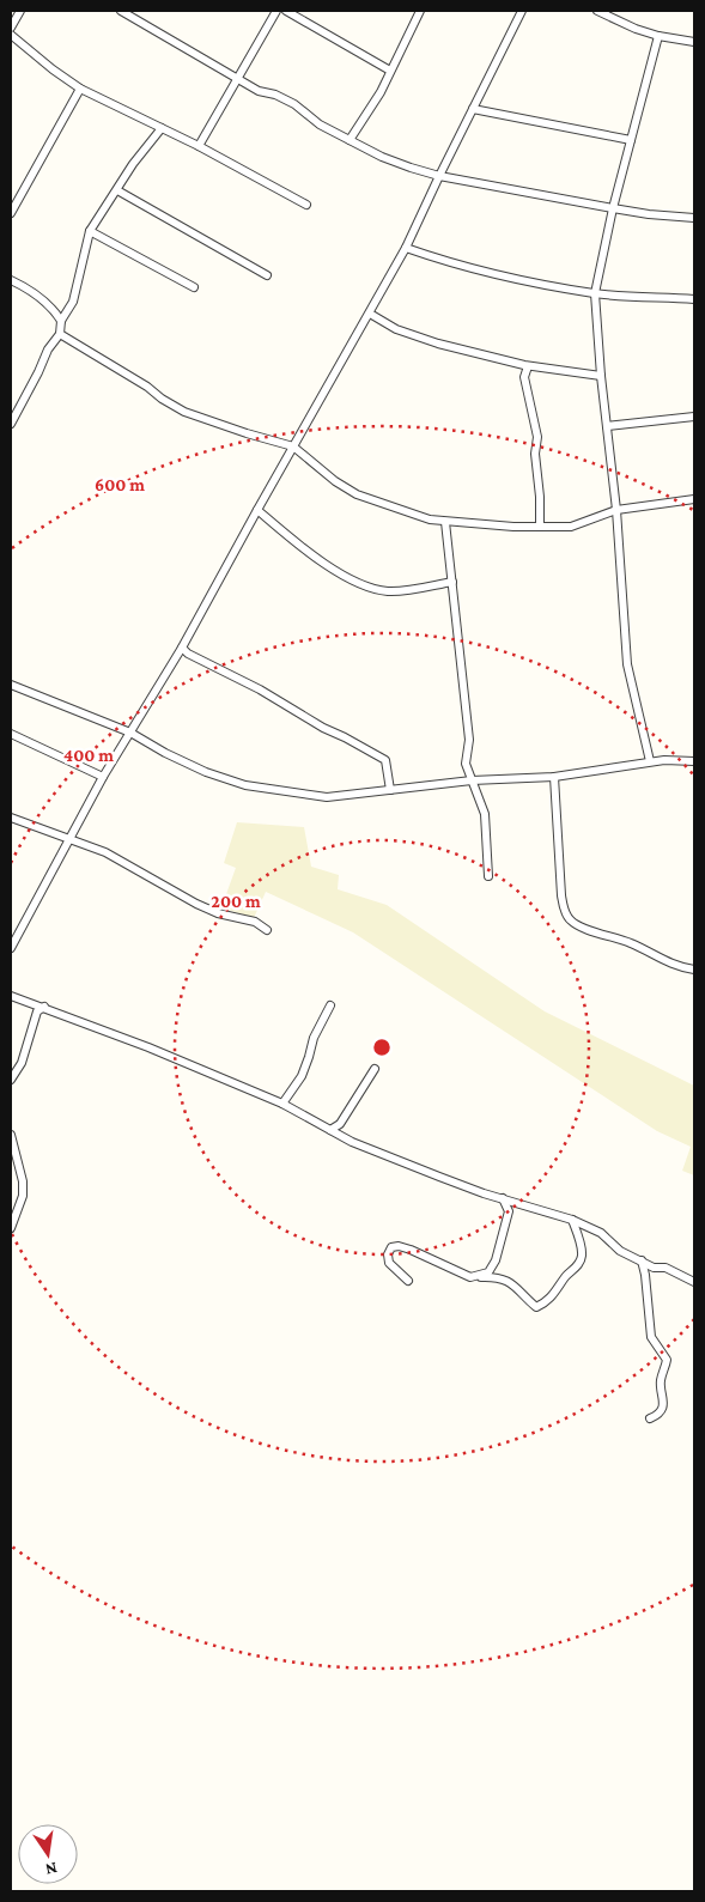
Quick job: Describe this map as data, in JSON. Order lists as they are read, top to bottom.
{
  "north": "bottom",
  "rings": ["600 m", "400 m", "200 m"]
}
